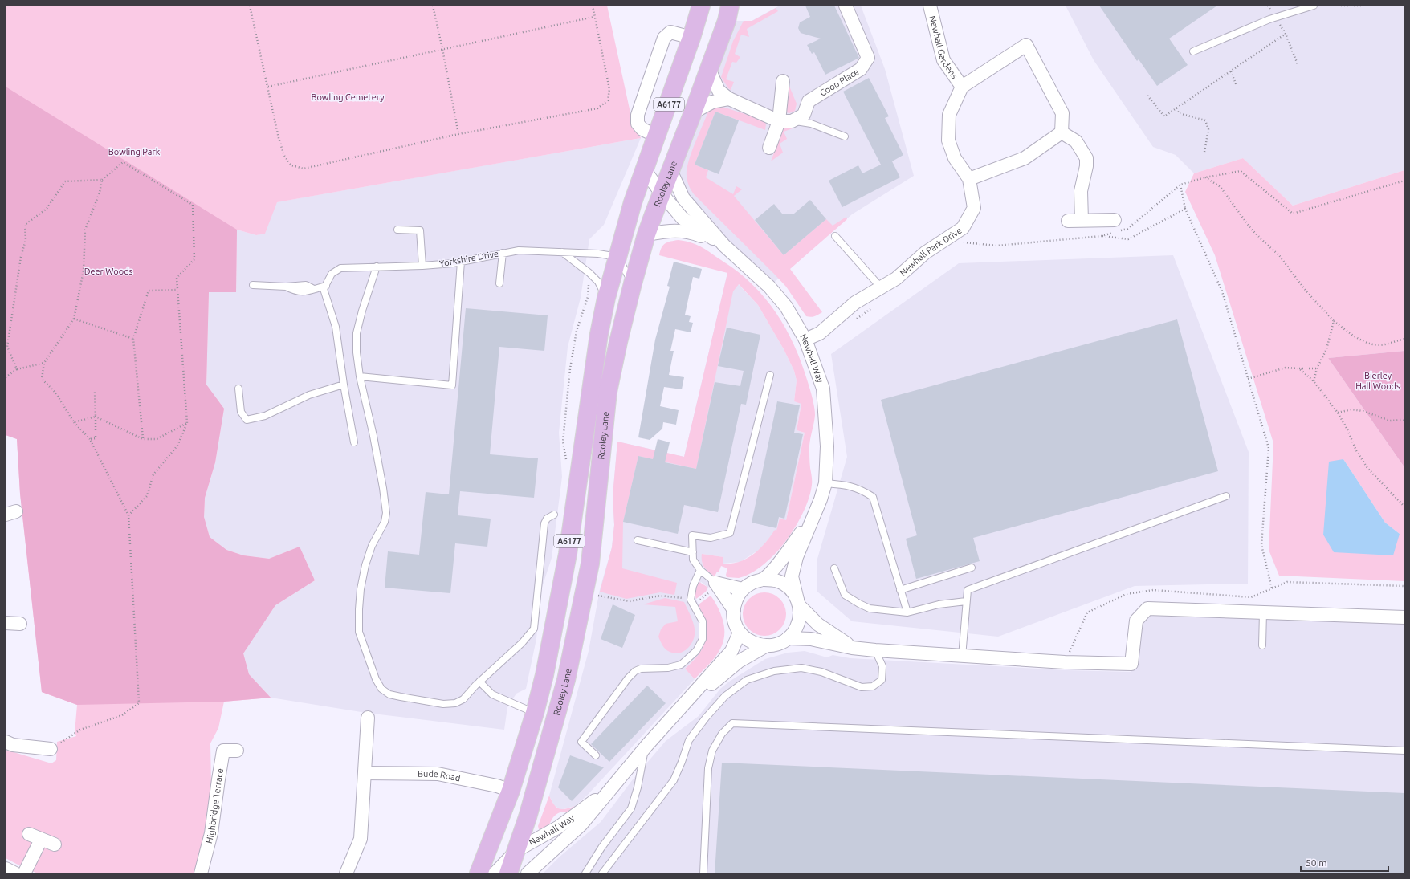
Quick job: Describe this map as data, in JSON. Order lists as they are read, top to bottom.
{
  "streets": {
    "highway": ["A6177", "Rooley Lane"],
    "street": [
      "Newhall Gardens",
      "Coop Place",
      "Newhall Park Drive",
      "Newhall Way",
      "Bude Road",
      "Highbridge Terrace"
    ],
    "lane": ["Yorkshire Drive"]
  },
  "crossings": [
    ["Newhall Gardens", "Newhall Park Drive"],
    ["Rooley Lane", "Yorkshire Drive"],
    ["Rooley Lane", "Newhall Way"],
    ["Rooley Lane", "Bude Road"],
    ["Newhall Park Drive", "Newhall Way"]
  ],
  "parks": [
    "Bowling Cemetery",
    "Bowling Park",
    "Deer Woods",
    "Bierley Hall Woods"
  ],
  "scale_bar": "50 m"
}
